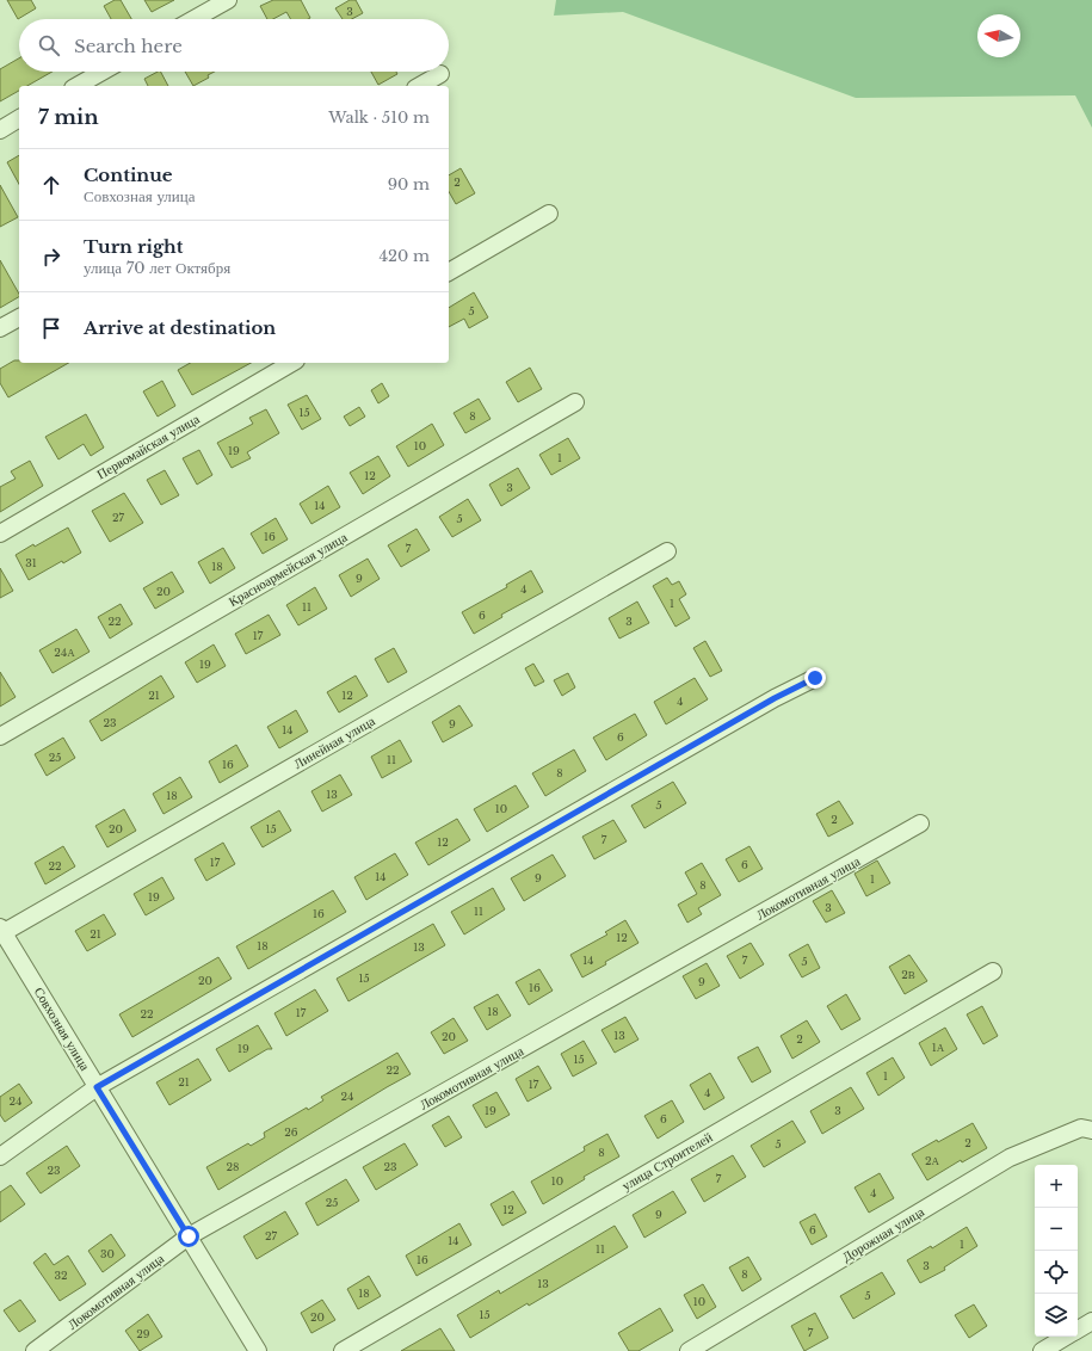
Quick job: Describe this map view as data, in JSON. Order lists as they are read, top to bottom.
{
  "streets": {
    "street": [
      "Первомайская улица",
      "Красноармейская улица",
      "Линейная улица",
      "Локомотивная улица",
      "Совхозная улица",
      "улица Строителей",
      "Дорожная улица"
    ]
  },
  "crossings": [
    ["Линейная улица", "Совхозная улица"],
    ["Локомотивная улица", "Совхозная улица"]
  ],
  "house_numbers": [
    "3",
    "2",
    "5",
    "15",
    "8",
    "10",
    "19",
    "1",
    "12",
    "3",
    "14",
    "27",
    "5",
    "16",
    "7",
    "31",
    "18",
    "9",
    "4",
    "20",
    "1",
    "11",
    "6",
    "22",
    "3",
    "17",
    "24А",
    "19",
    "21",
    "12",
    "4",
    "23",
    "9",
    "14",
    "6",
    "25",
    "11",
    "16",
    "8",
    "13",
    "18",
    "5",
    "10",
    "2",
    "20",
    "15",
    "7",
    "12",
    "17",
    "6",
    "22",
    "14",
    "9",
    "1",
    "8",
    "19",
    "3",
    "11",
    "16",
    "21",
    "12",
    "18",
    "13",
    "14",
    "7",
    "5",
    "2В",
    "15",
    "20",
    "9",
    "16",
    "18",
    "17",
    "22",
    "13",
    "20",
    "2",
    "1А",
    "19",
    "15",
    "22",
    "1",
    "21",
    "17",
    "4",
    "24",
    "24",
    "19",
    "3",
    "6",
    "26",
    "2",
    "5",
    "8",
    "2А",
    "28",
    "23",
    "23",
    "7",
    "10",
    "4",
    "25",
    "12",
    "9",
    "6",
    "27",
    "14",
    "1",
    "11",
    "30",
    "16",
    "3",
    "8",
    "32",
    "13",
    "18",
    "5",
    "10",
    "15",
    "20",
    "7",
    "29"
  ],
  "north": "left",
  "page": {
    "search": "Search here",
    "heading": ["7 min", "Walk · 510 m"],
    "list": [
      ["Continue", "Совхозная улица", "90 m"],
      ["Turn right", "улица 70 лет Октября", "420 m"],
      "Arrive at destination"
    ],
    "map_buttons": ["+", "−"]
  }
}
